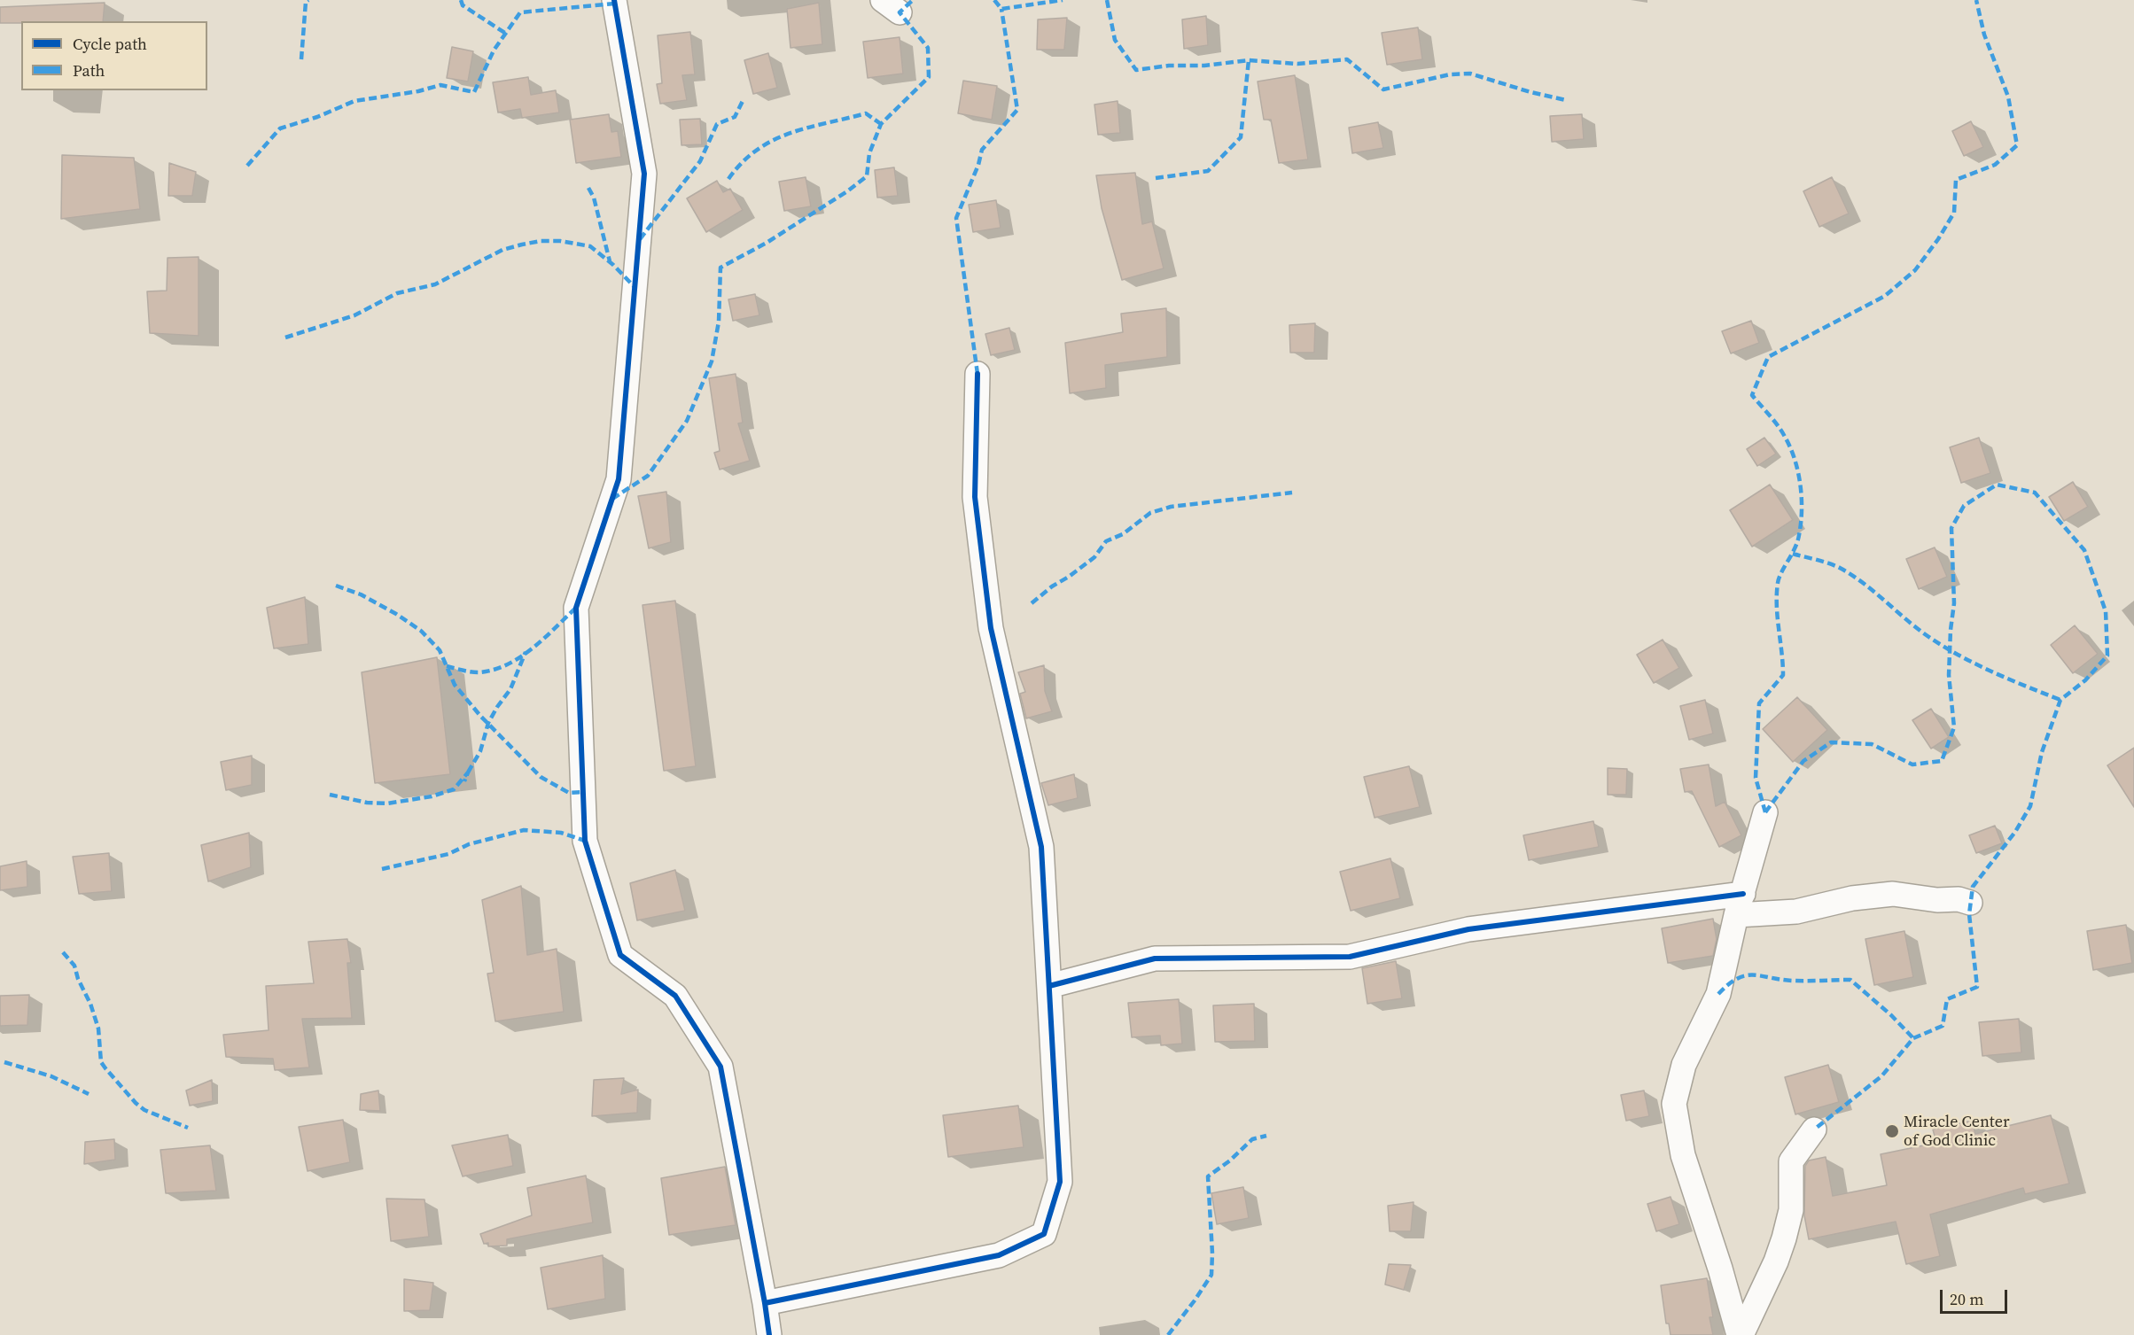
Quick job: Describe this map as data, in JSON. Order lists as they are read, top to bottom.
{
  "places": ["Miracle Center of God Clinic"],
  "legend": ["Cycle path", "Path"],
  "scale_bar": "20 m"
}
